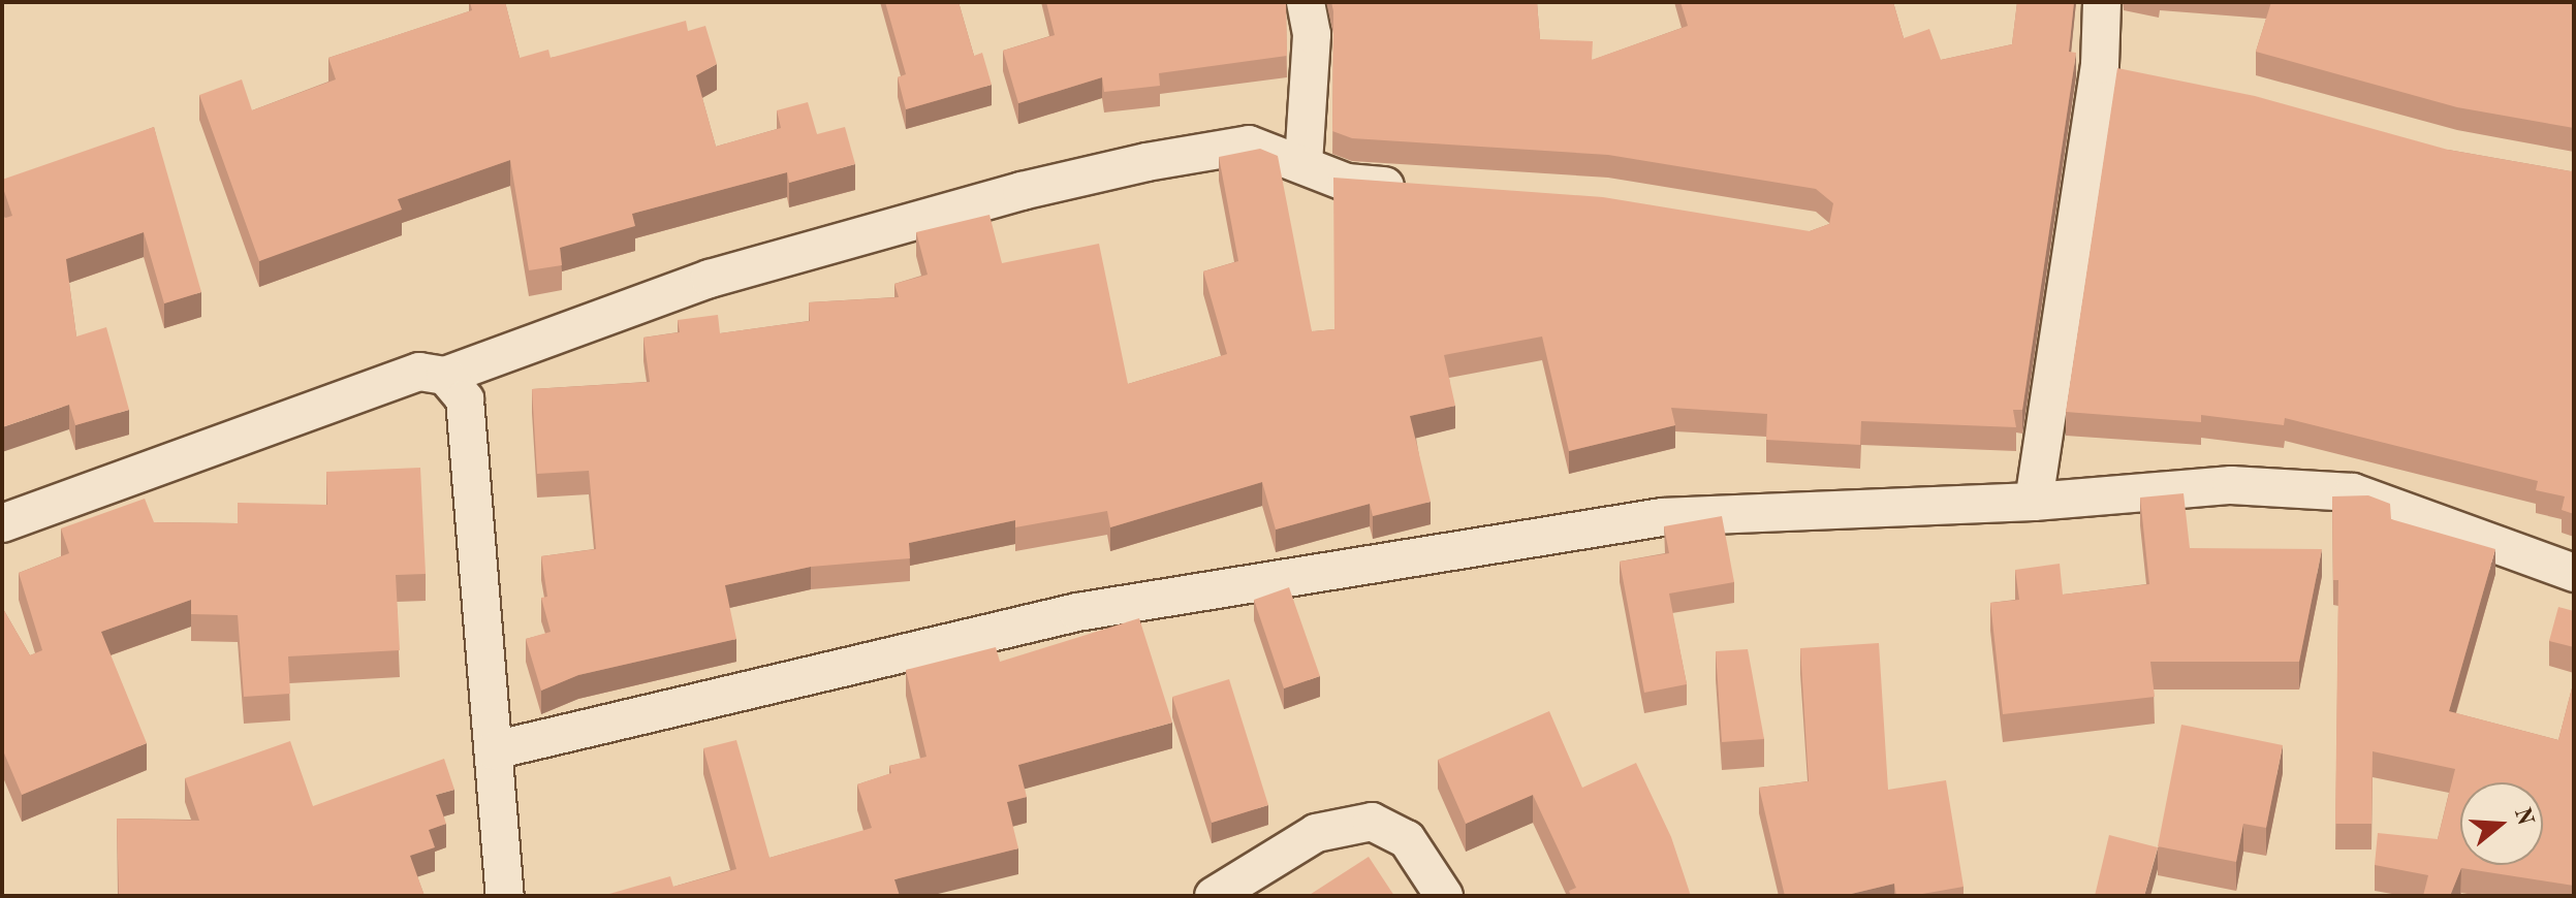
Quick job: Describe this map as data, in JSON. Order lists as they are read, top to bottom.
{
  "north": "right"
}
